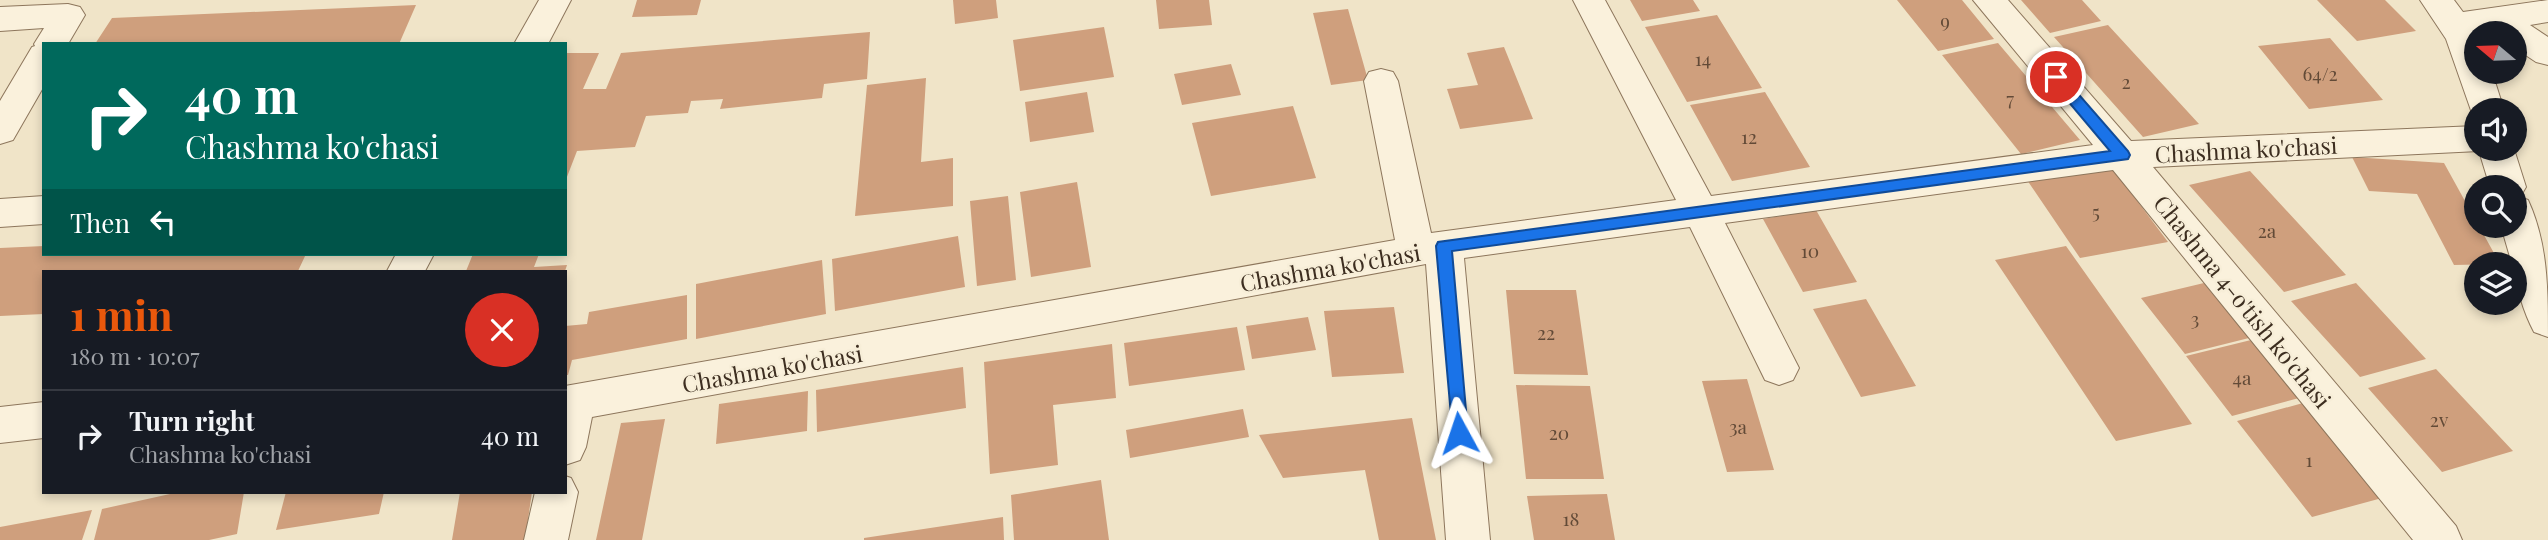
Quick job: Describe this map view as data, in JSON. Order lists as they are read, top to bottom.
{
  "streets": {
    "street": ["Chashma ko'chasi", "Chashma 4-o'tish ko'chasi"]
  },
  "crossings": [
    ["Chashma ko'chasi", "Chashma 4-o'tish ko'chasi"]
  ],
  "house_numbers": [
    "9",
    "14",
    "64/2",
    "2",
    "7",
    "12",
    "5",
    "2a",
    "10",
    "3",
    "22",
    "4a",
    "2v",
    "3a",
    "20",
    "1",
    "18"
  ],
  "north": "left",
  "page": {
    "turn": ["40 m", "Chashma ko'chasi"],
    "then": "Then",
    "heading": ["1 min", "180 m · 10:07"],
    "list": [
      {
        "name": "Turn right",
        "note": "Chashma ko'chasi",
        "value": "40 m"
      }
    ]
  }
}
